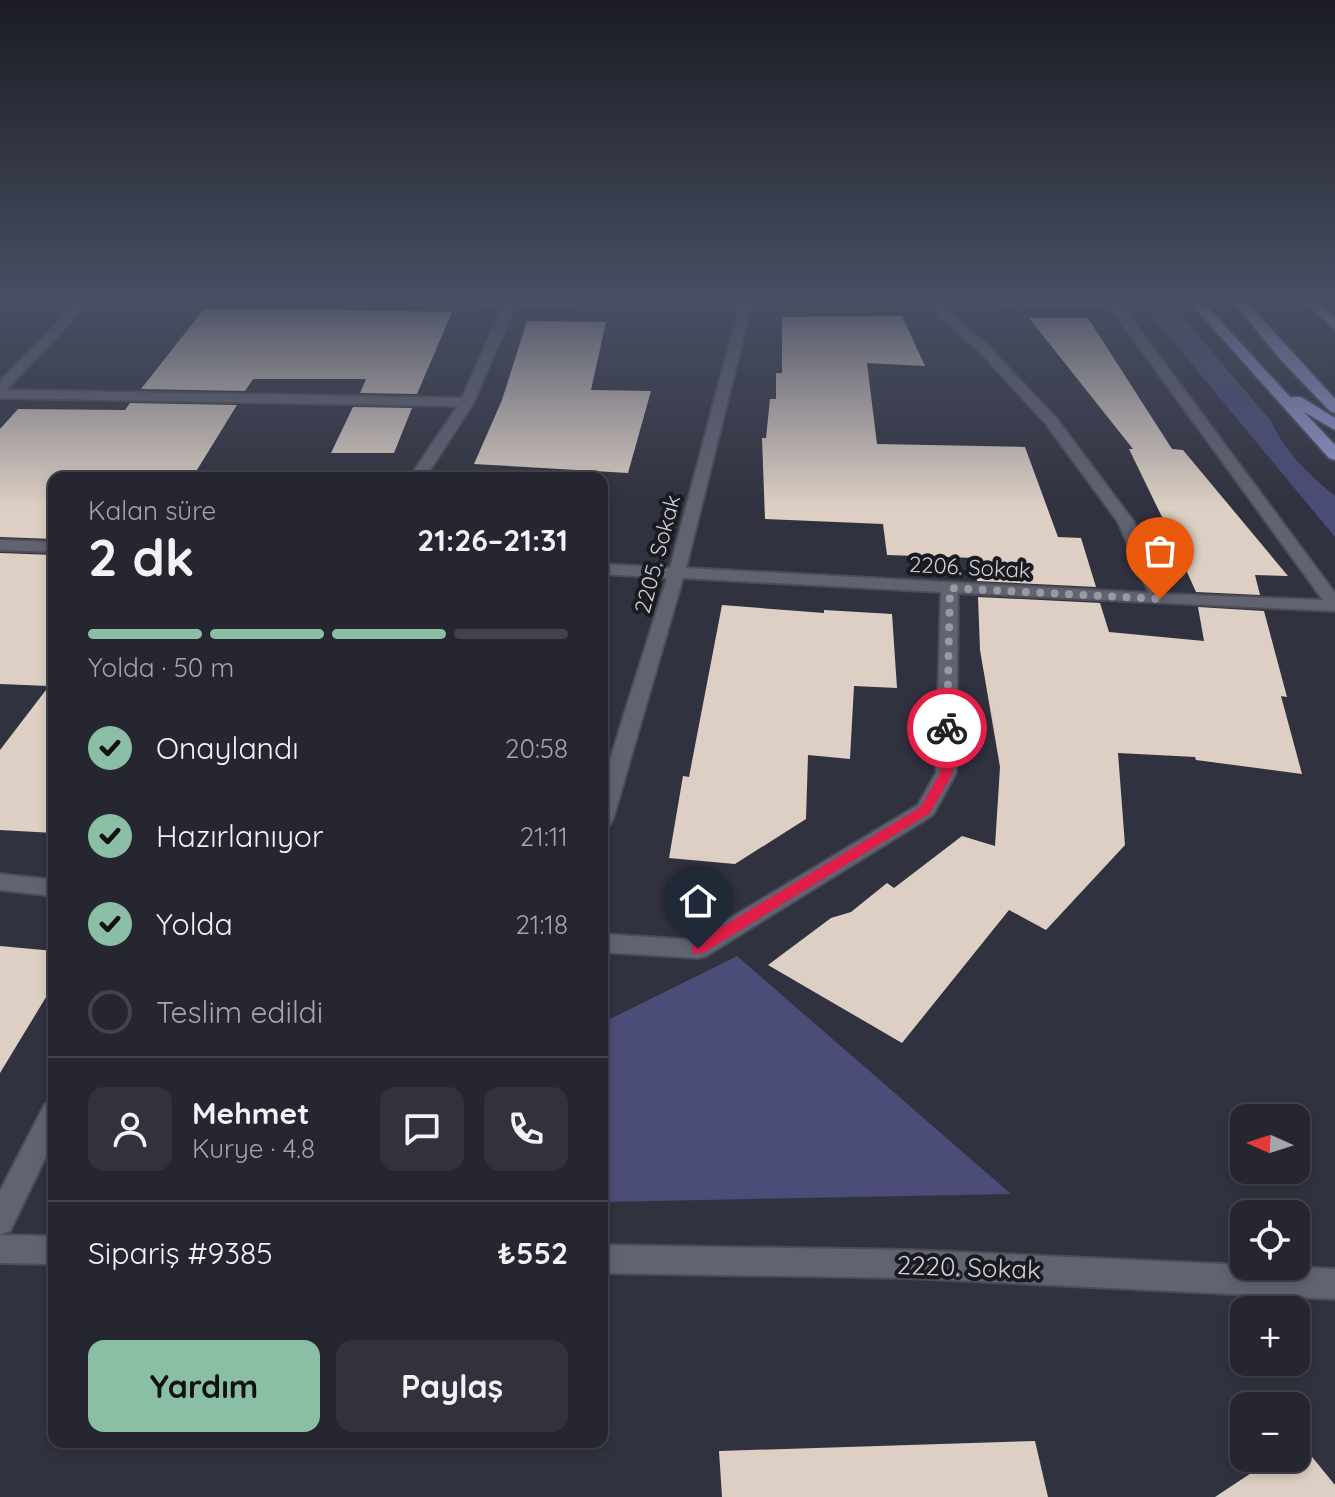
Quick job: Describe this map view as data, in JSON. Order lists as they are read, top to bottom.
{
  "streets": {
    "street": ["2205. Sokak", "2206. Sokak", "2220. Sokak"]
  },
  "crossings": [
    ["2205. Sokak", "2206. Sokak"]
  ],
  "north": "left",
  "page": {
    "heading": ["2 dk", "Kalan süre", "21:26–21:31"],
    "panel": [
      "Mehmet",
      "Kurye · 4.8",
      "Sipariş #9385",
      "₺552"
    ],
    "bar": "Yolda · 50 m",
    "list": [
      ["Onaylandı", "20:58"],
      ["Hazırlanıyor", "21:11"],
      ["Yolda", "21:18"],
      "Teslim edildi"
    ],
    "map_buttons": ["+", "−"],
    "buttons": ["Yardım", "Paylaş"]
  }
}
